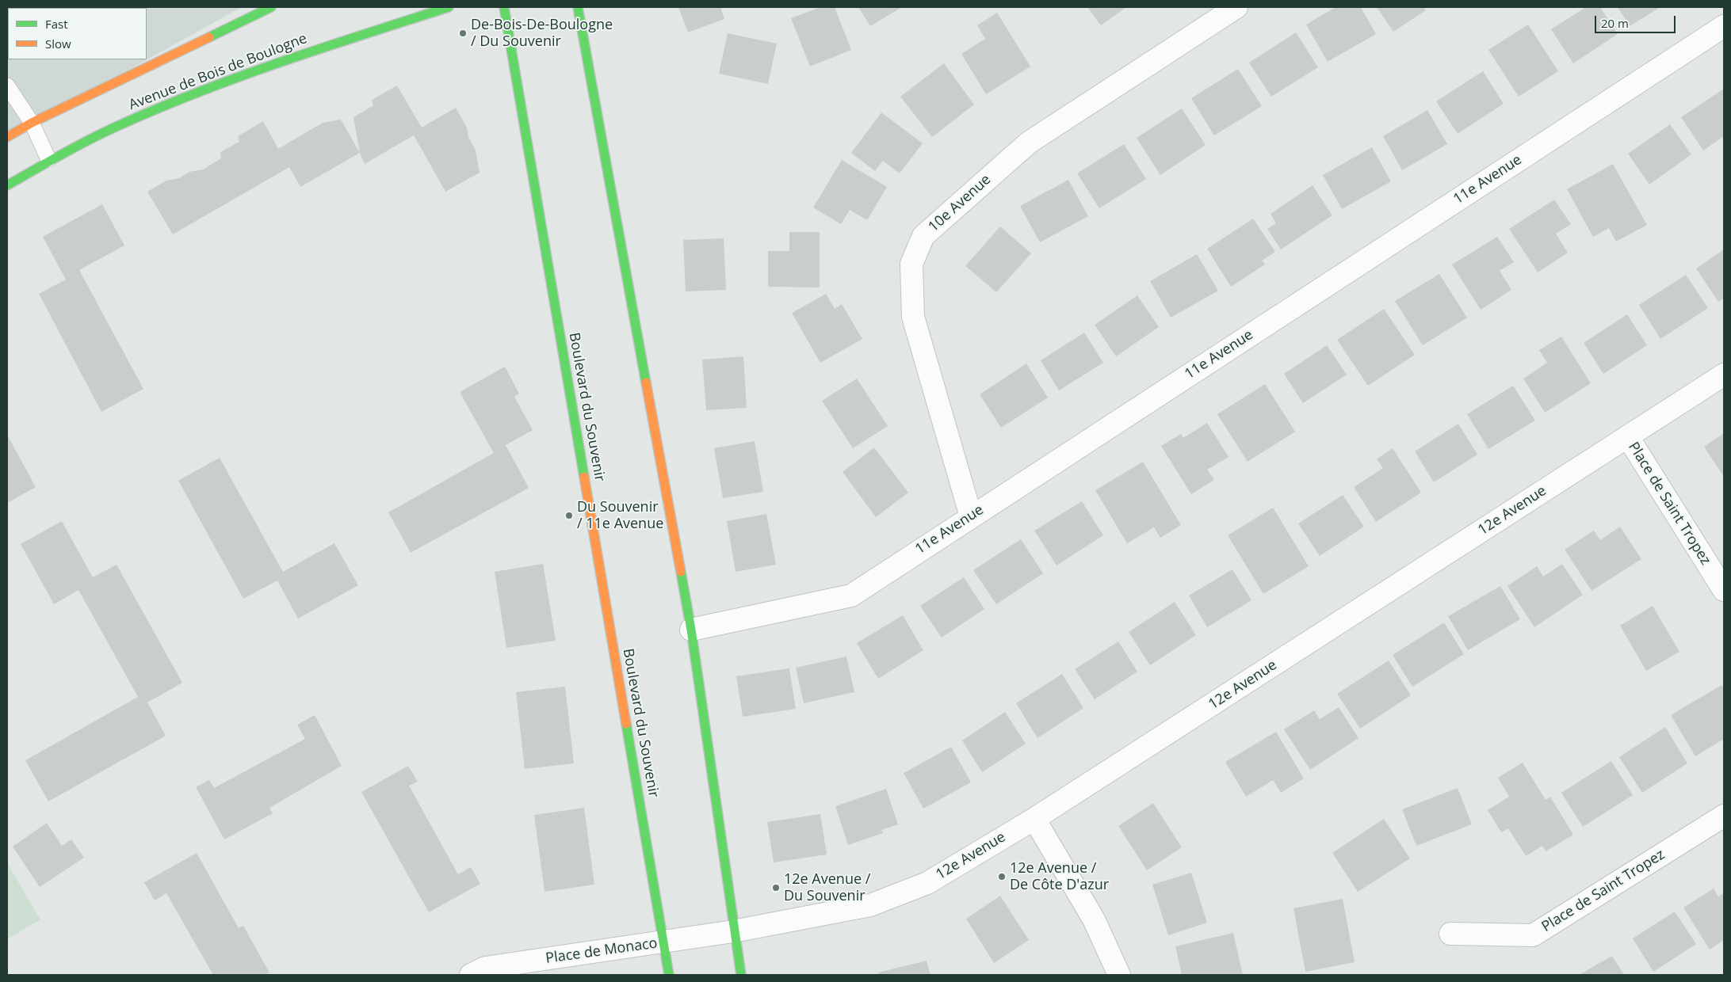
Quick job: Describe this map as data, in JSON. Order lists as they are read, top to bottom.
{
  "streets": {
    "street": [
      "Avenue de Bois de Boulogne",
      "11e Avenue",
      "10e Avenue",
      "Boulevard du Souvenir",
      "Place de Saint Tropez",
      "12e Avenue",
      "Place de Monaco"
    ]
  },
  "crossings": [
    ["11e Avenue", "10e Avenue"],
    ["Boulevard du Souvenir", "Place de Monaco"],
    ["Place de Saint Tropez", "12e Avenue"],
    ["12e Avenue", "Place de Monaco"]
  ],
  "places": [
    "De-Bois-De-Boulogne / Du Souvenir",
    "Du Souvenir / 11e Avenue",
    "12e Avenue / De Côte D'azur",
    "12e Avenue / Du Souvenir"
  ],
  "legend": ["Fast", "Slow"],
  "scale_bar": "20 m"
}
